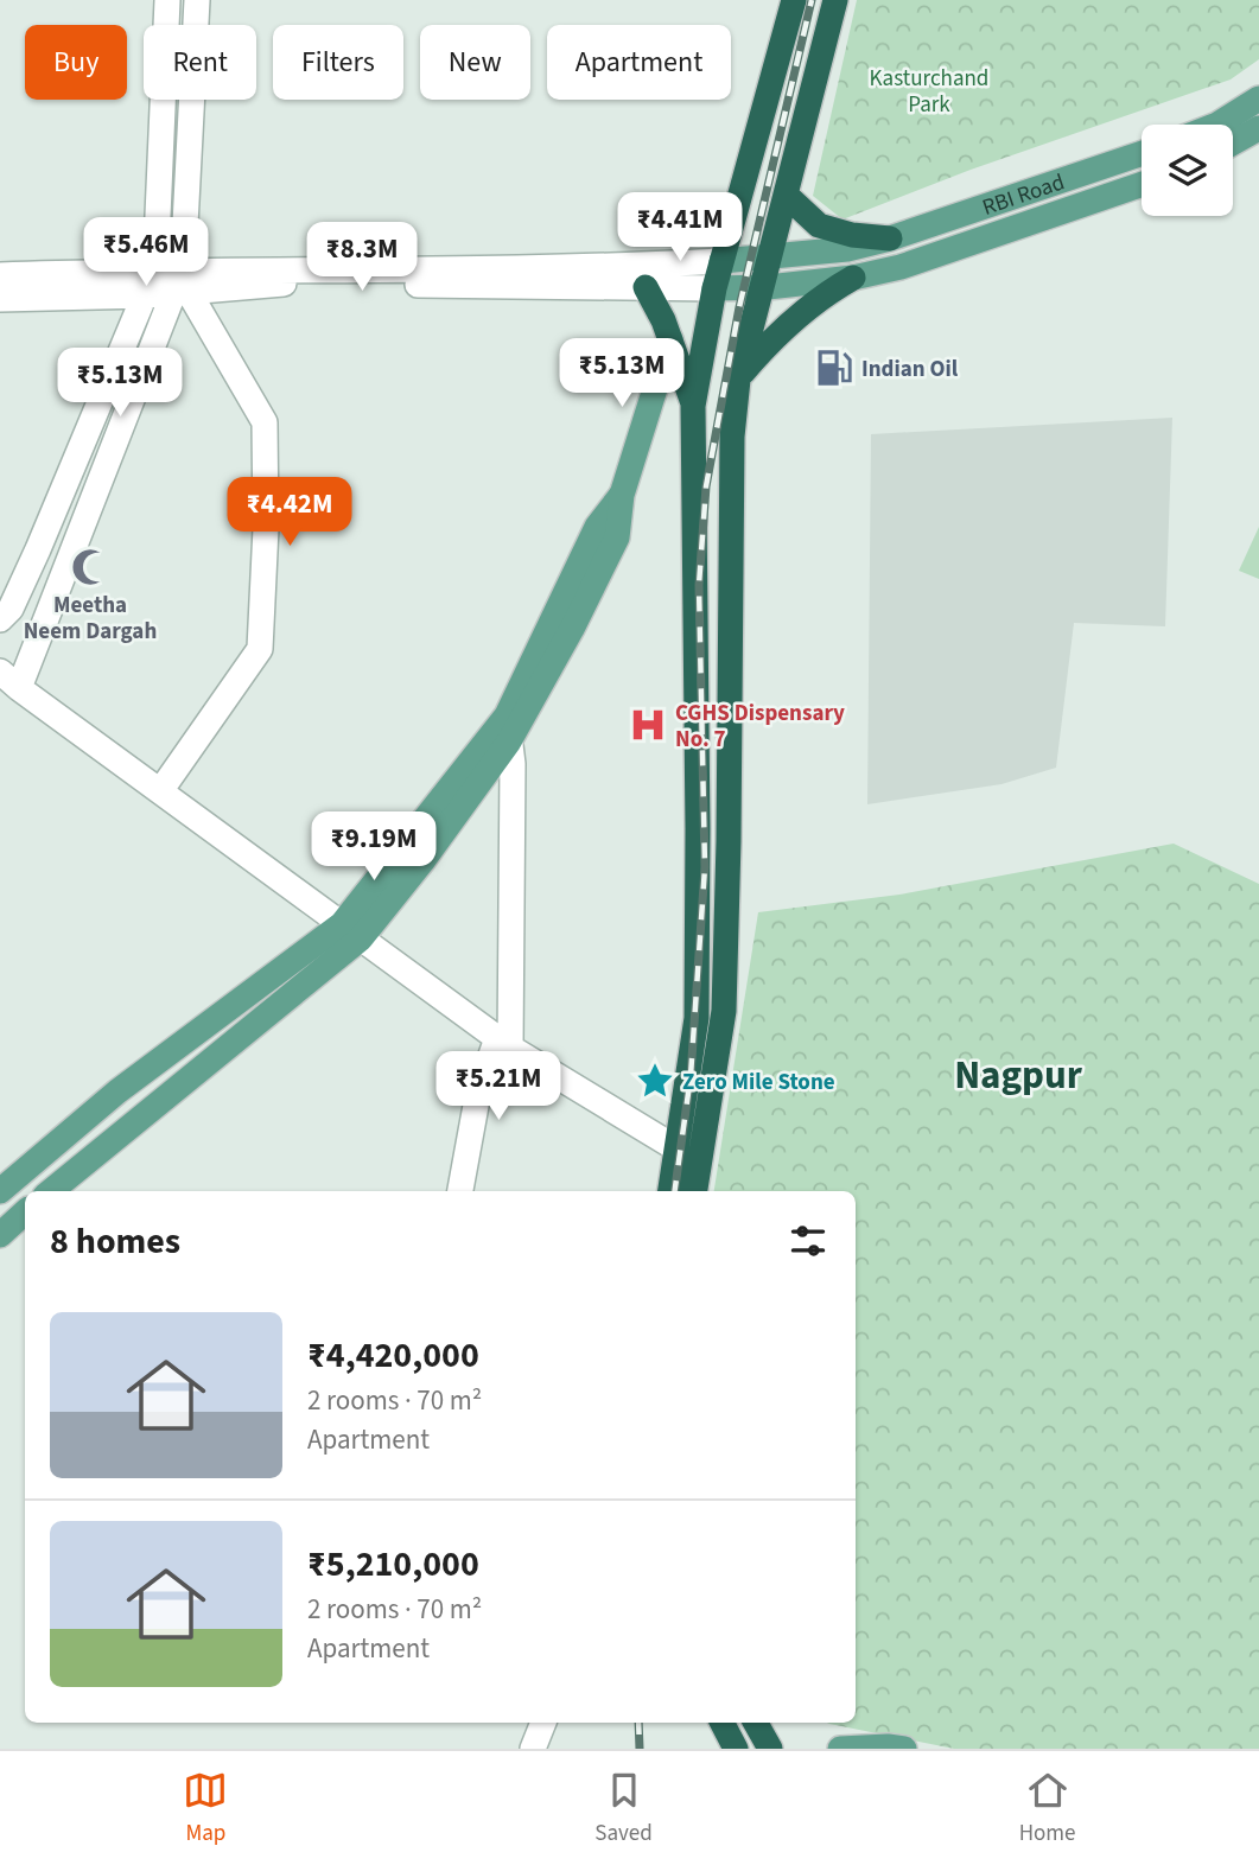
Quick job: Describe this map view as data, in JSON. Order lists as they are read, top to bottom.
{
  "streets": {
    "main road": ["RBI Road"]
  },
  "districts": ["Nagpur"],
  "parks": ["Kasturchand Park"],
  "places": {
    "fuel station": ["Indian Oil"],
    "mosque": ["Meetha Neem Dargah"],
    "hospital": ["CGHS Dispensary No. 7"],
    "place": ["Zero Mile Stone"]
  },
  "page": {
    "chip": [
      "Buy",
      "Rent",
      "Filters",
      "New",
      "Apartment"
    ],
    "price": [
      "₹4.41M",
      "₹5.46M",
      "₹8.3M",
      "₹5.13M",
      "₹5.13M",
      "₹4.42M",
      "₹9.19M",
      "₹5.21M"
    ],
    "heading": "8 homes",
    "list": [
      {
        "name": "₹4,420,000",
        "note": "2 rooms · 70 m² · Apartment"
      },
      {
        "name": "₹5,210,000",
        "note": "2 rooms · 70 m² · Apartment"
      }
    ],
    "tabs": ["Map", "Saved", "Home"]
  }
}
